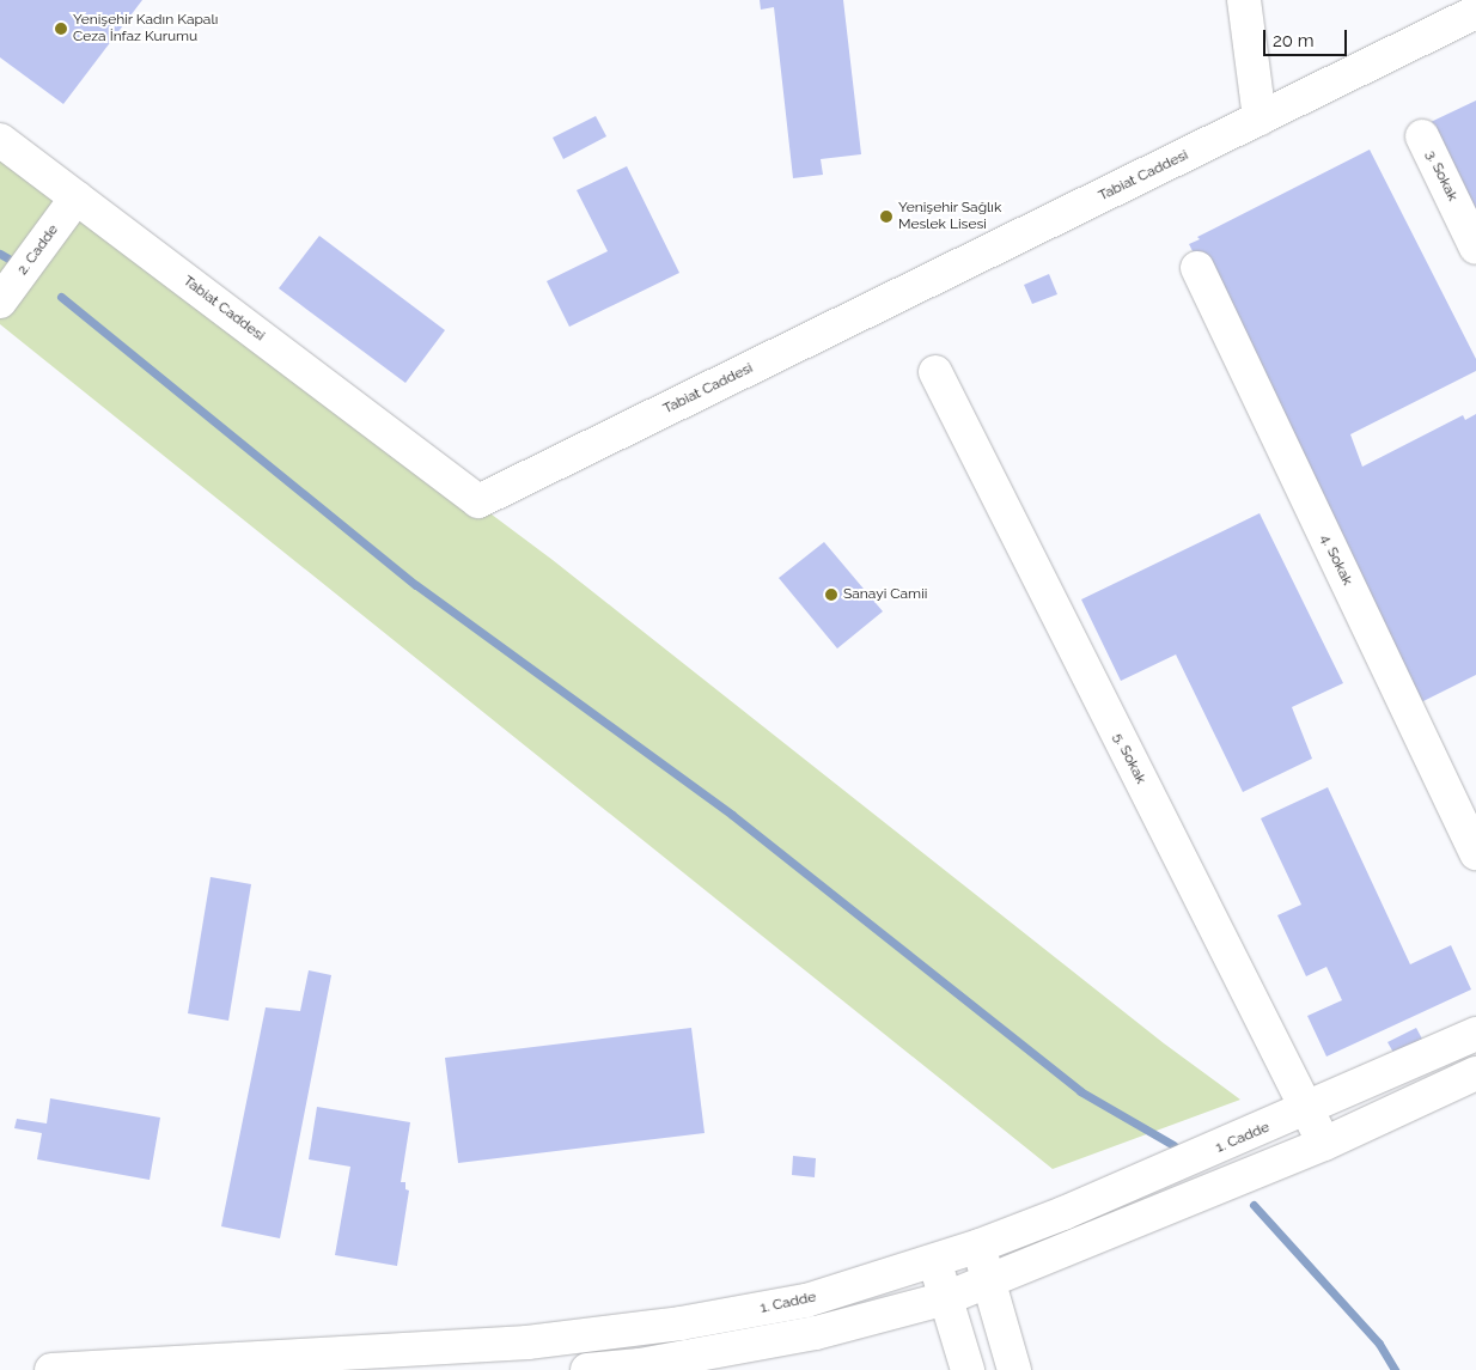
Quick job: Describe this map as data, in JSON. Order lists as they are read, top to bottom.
{
  "streets": {
    "street": [
      "Tabiat Caddesi",
      "3. Sokak",
      "2. Cadde",
      "4. Sokak",
      "5. Sokak",
      "1. Cadde"
    ]
  },
  "crossings": [
    ["Tabiat Caddesi", "2. Cadde"],
    ["5. Sokak", "1. Cadde"]
  ],
  "places": ["Yenişehir Kadın Kapalı Ceza İnfaz Kurumu", "Yenişehir Sağlık Meslek Lisesi", "Sanayi Camii"],
  "scale_bar": "20 m"
}
